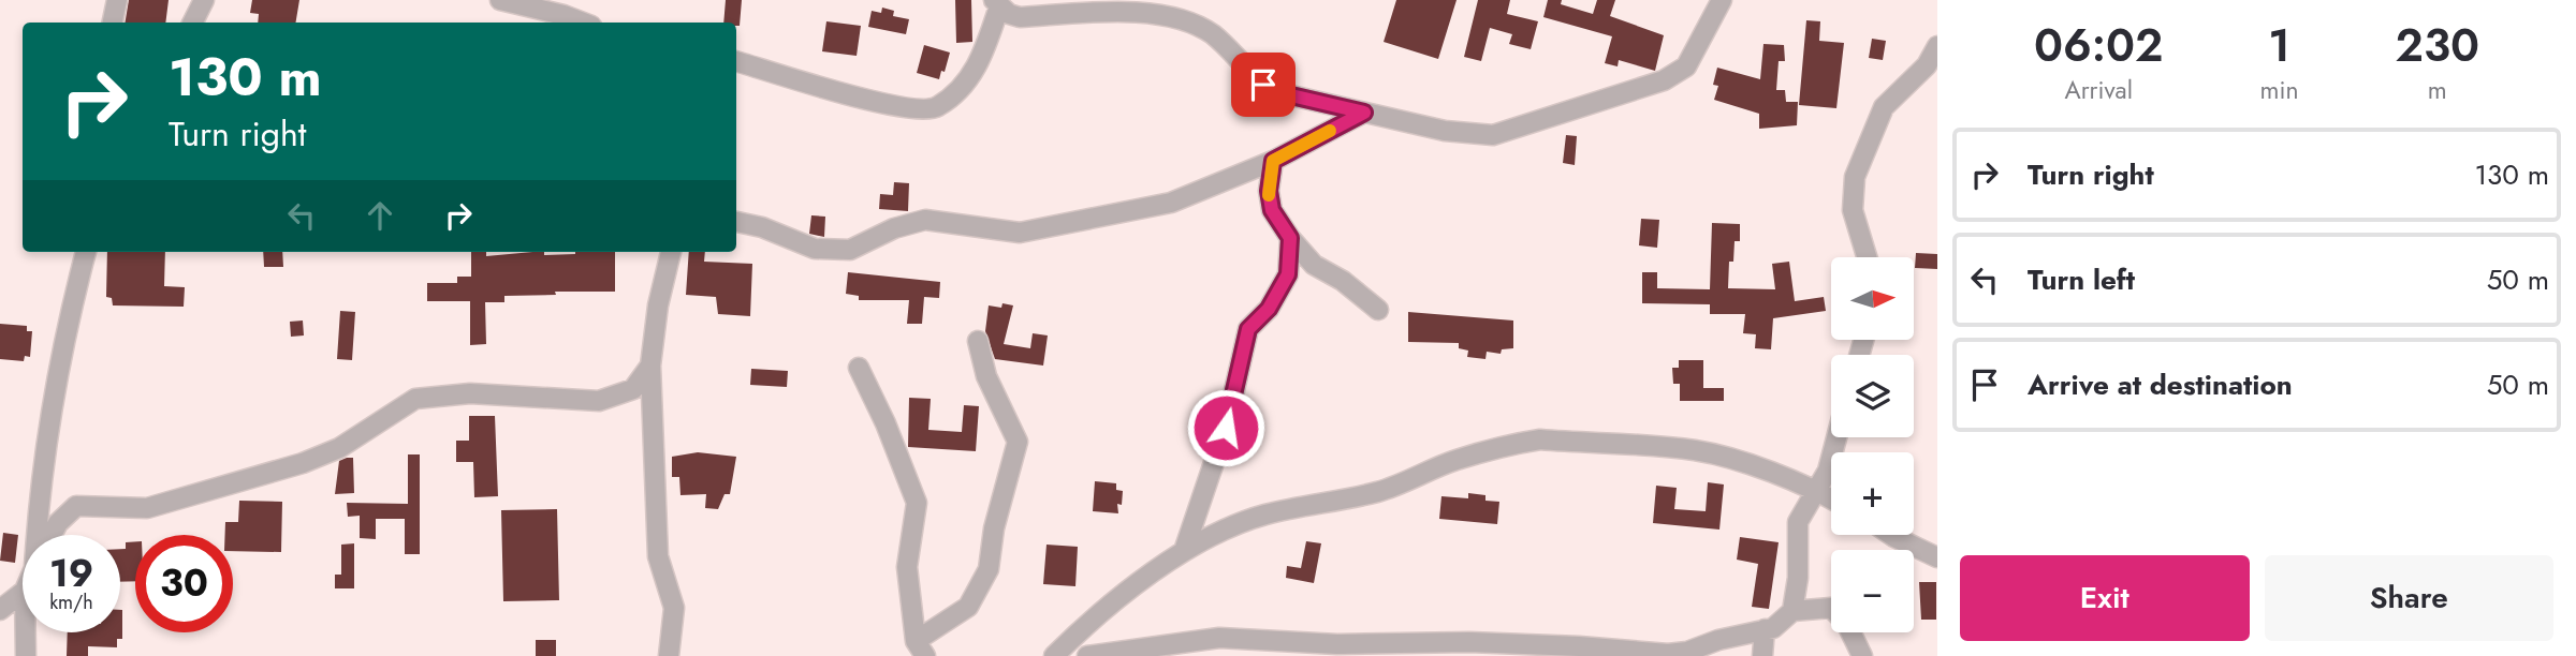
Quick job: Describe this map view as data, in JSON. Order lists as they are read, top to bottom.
{
  "north": "right",
  "page": {
    "eta": [
      "06:02",
      "Arrival",
      "1",
      "min",
      "230",
      "m"
    ],
    "turn": ["130 m", "Turn right"],
    "list": [
      {
        "name": "Turn right",
        "value": "130 m"
      },
      {
        "name": "Turn left",
        "value": "50 m"
      },
      {
        "name": "Arrive at destination",
        "value": "50 m"
      }
    ],
    "map_buttons": ["+", "−"],
    "speed": "19 km/h",
    "limit": "30",
    "buttons": ["Exit", "Share"]
  }
}
